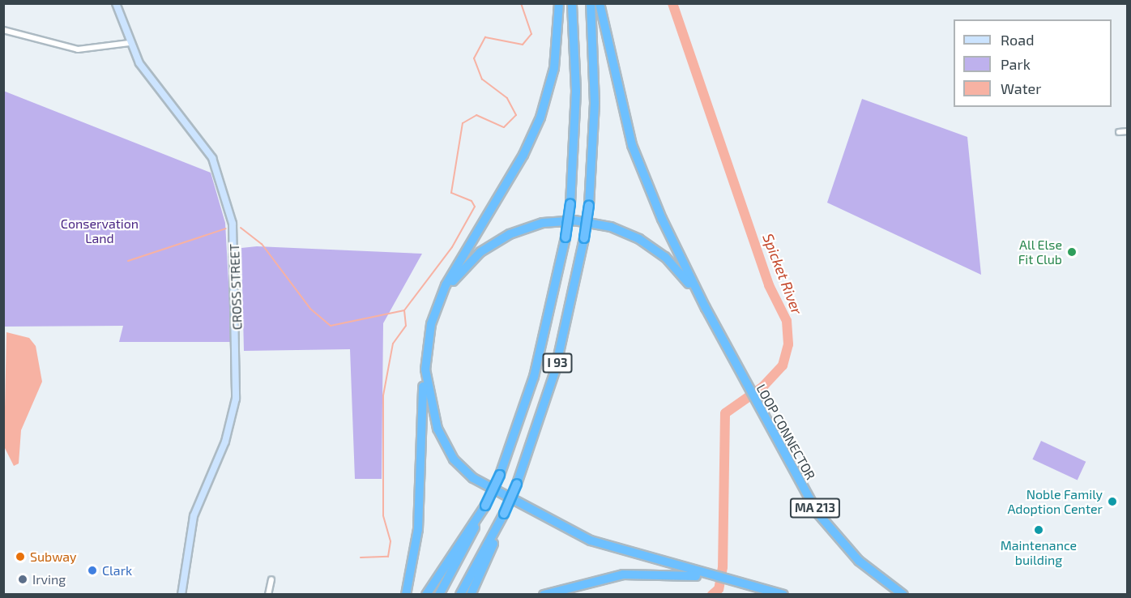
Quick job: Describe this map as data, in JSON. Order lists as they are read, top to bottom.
{
  "streets": {
    "highway": ["I 93", "LOOP CONNECTOR", "MA 213"],
    "street": ["CROSS STREET"]
  },
  "water": ["Spicket River"],
  "parks": ["Conservation Land"],
  "places": [
    "All Else Fit Club",
    "Noble Family Adoption Center",
    "Maintenance building",
    "Subway",
    "Clark",
    "Irving"
  ],
  "legend": ["Road", "Park", "Water"]
}
